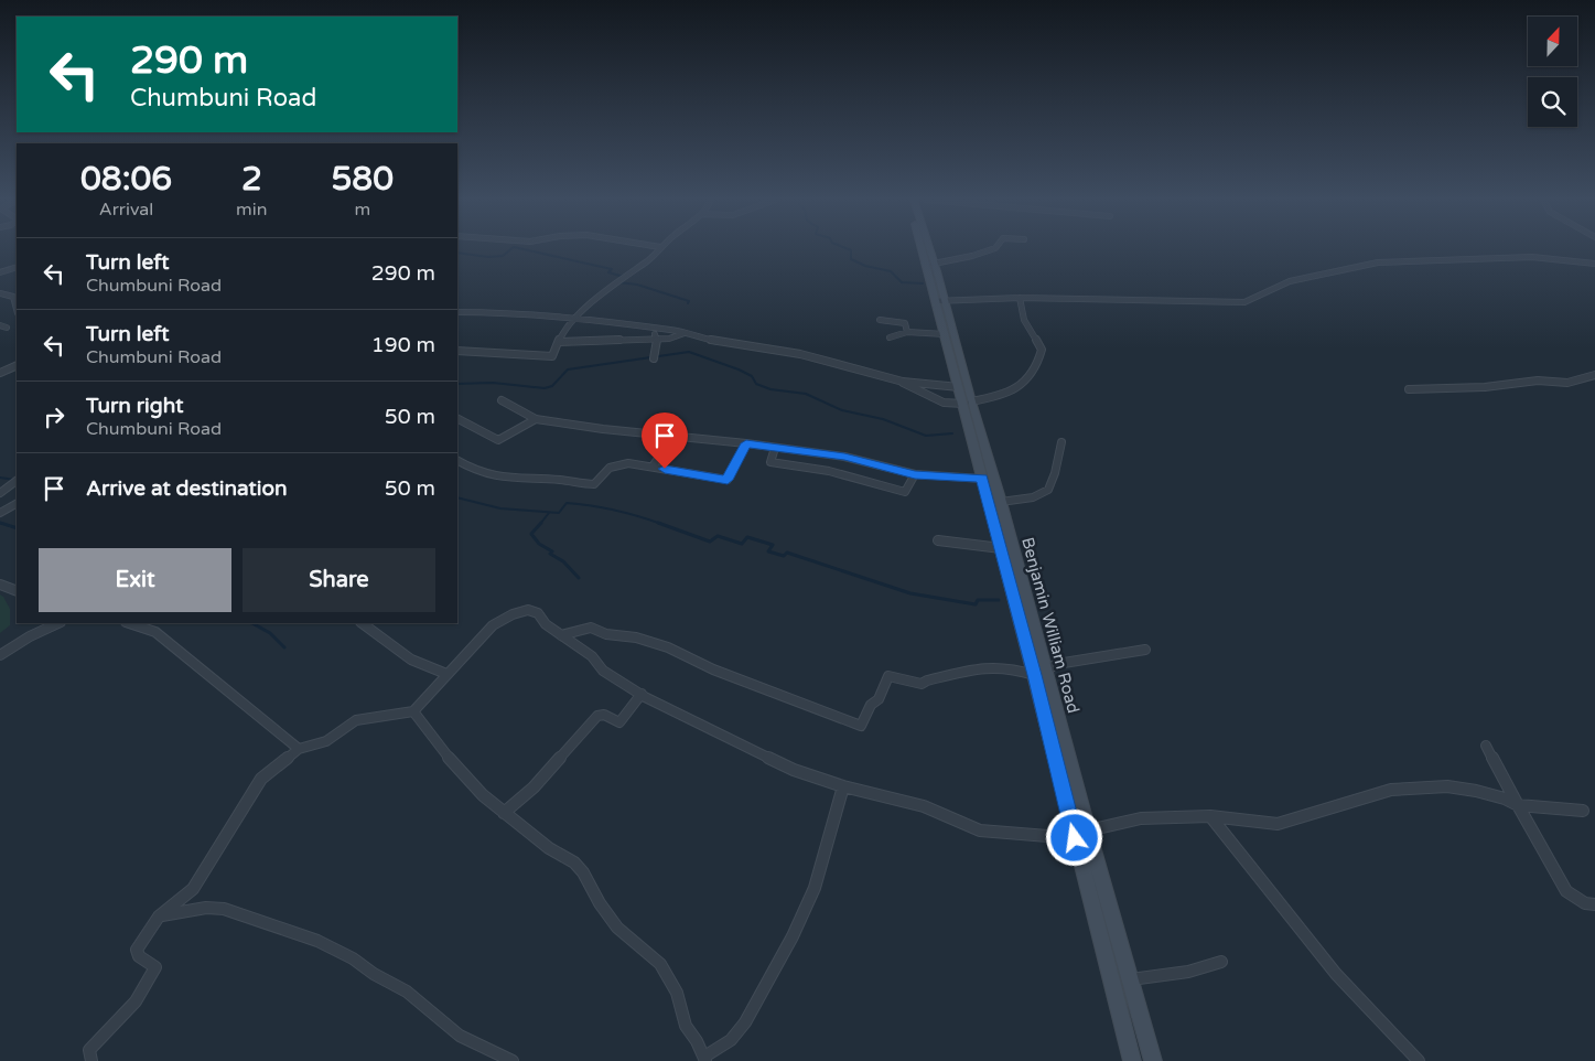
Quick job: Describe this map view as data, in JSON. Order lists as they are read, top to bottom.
{
  "streets": {
    "main road": ["Benjamin William Road"]
  },
  "north": "top",
  "page": {
    "turn": ["290 m", "Chumbuni Road"],
    "eta": [
      "08:06",
      "Arrival",
      "2",
      "min",
      "580",
      "m"
    ],
    "list": [
      {
        "name": "Turn left",
        "note": "Chumbuni Road",
        "value": "290 m"
      },
      {
        "name": "Turn left",
        "note": "Chumbuni Road",
        "value": "190 m"
      },
      {
        "name": "Turn right",
        "note": "Chumbuni Road",
        "value": "50 m"
      },
      {
        "name": "Arrive at destination",
        "value": "50 m"
      }
    ],
    "buttons": ["Exit", "Share"]
  }
}
